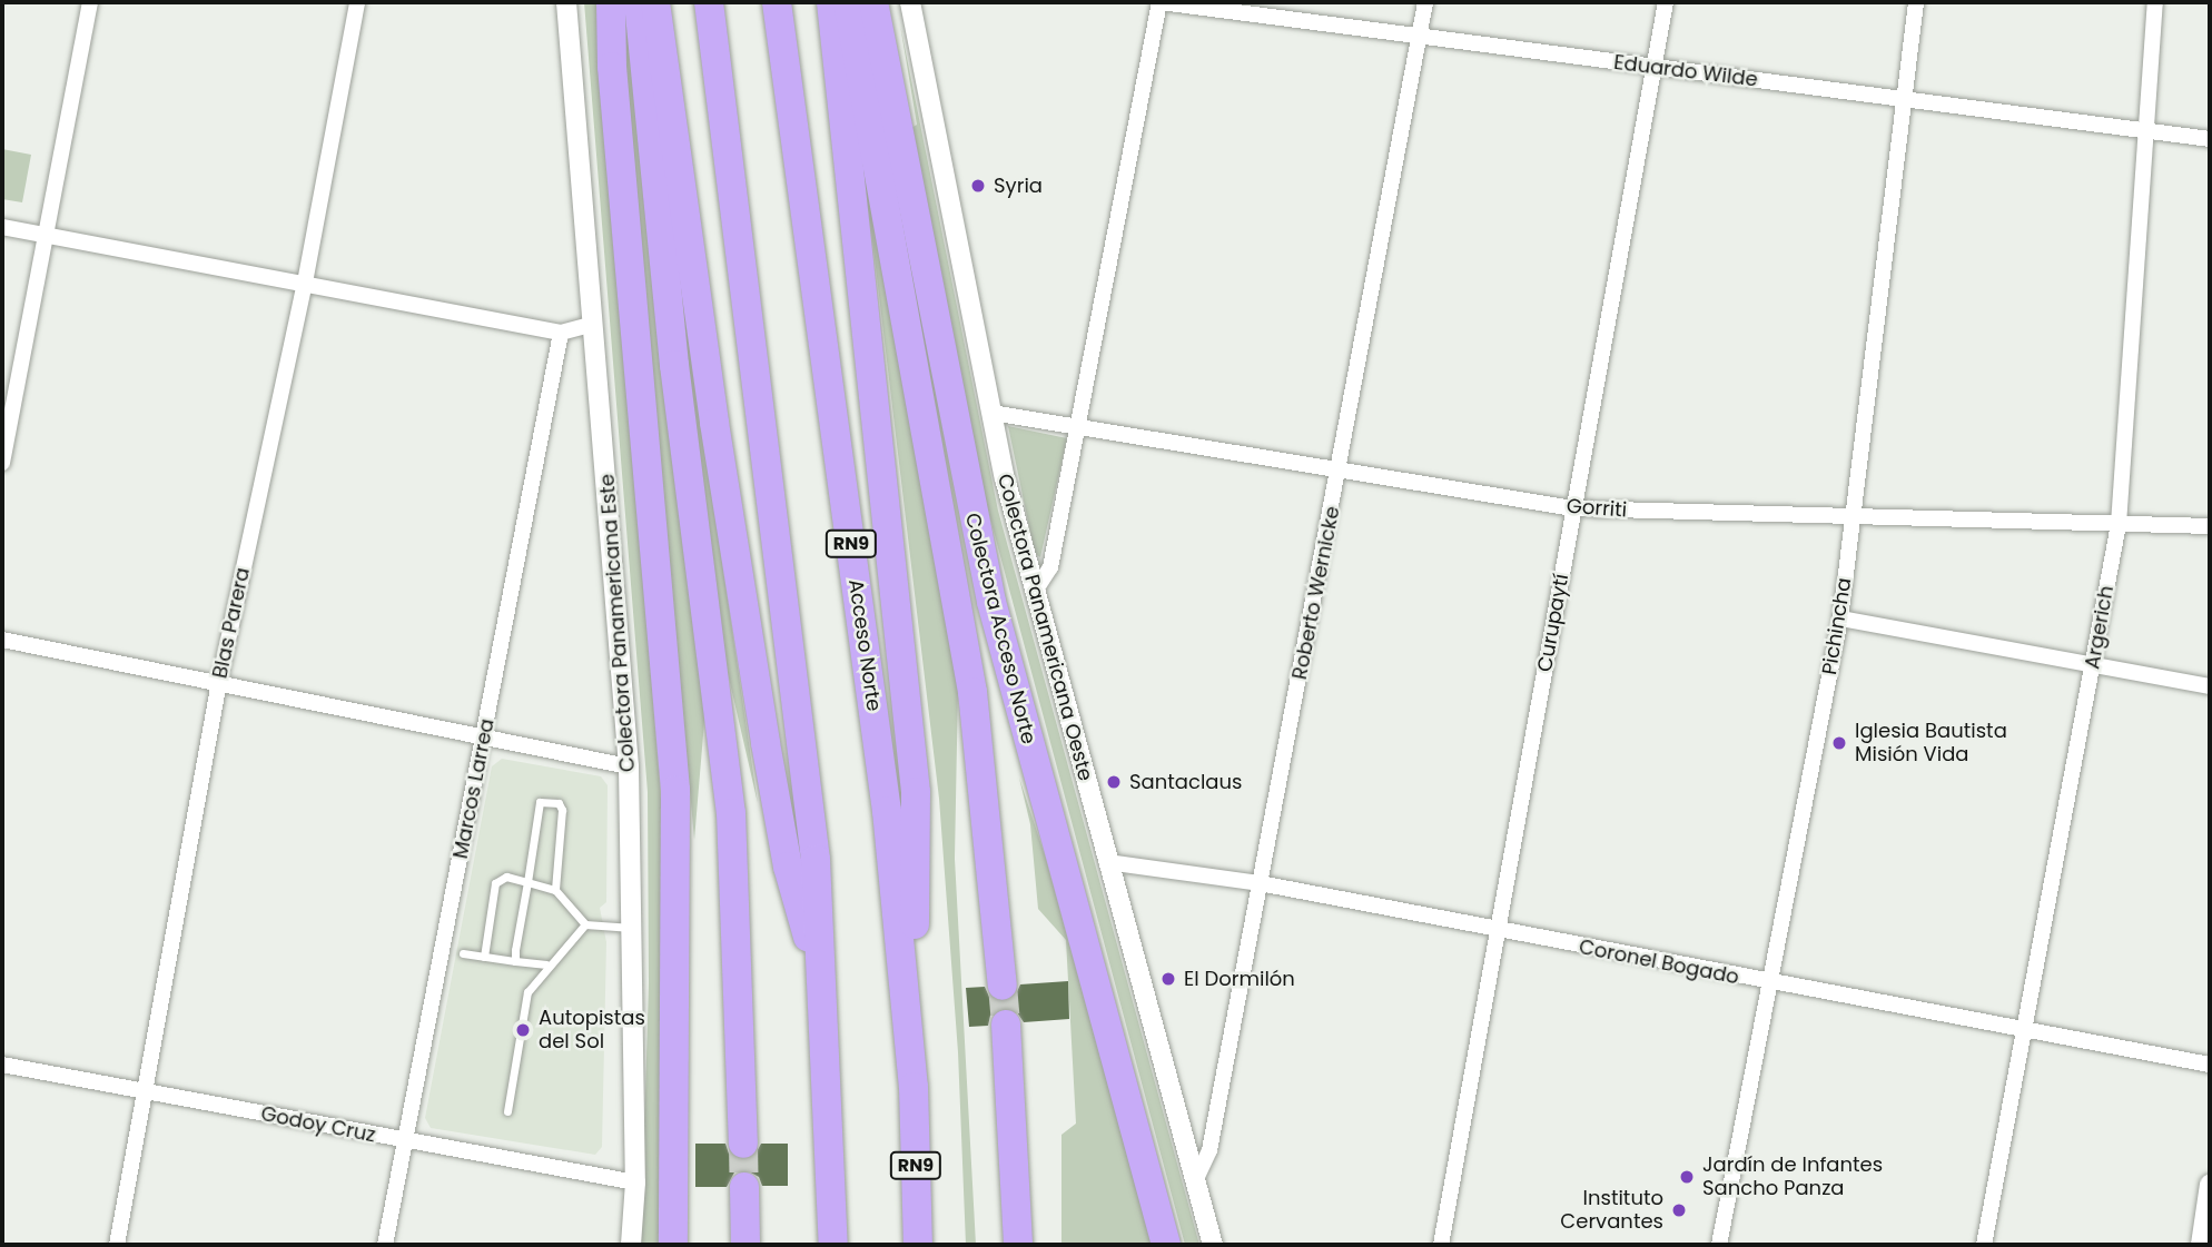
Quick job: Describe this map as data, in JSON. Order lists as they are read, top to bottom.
{
  "streets": {
    "highway": ["RN9", "Colectora Acceso Norte", "Acceso Norte"],
    "street": [
      "Eduardo Wilde",
      "Gorriti",
      "Roberto Wernicke",
      "Blas Parera",
      "Colectora Panamericana Este",
      "Curupaytí",
      "Pichincha",
      "Colectora Panamericana Oeste",
      "Argerich",
      "Marcos Larrea",
      "Coronel Bogado",
      "Godoy Cruz"
    ]
  },
  "crossings": [
    ["Eduardo Wilde", "Roberto Wernicke"],
    ["Eduardo Wilde", "Curupaytí"],
    ["Eduardo Wilde", "Pichincha"],
    ["Eduardo Wilde", "Argerich"],
    ["Gorriti", "Roberto Wernicke"],
    ["Gorriti", "Curupaytí"],
    ["Gorriti", "Pichincha"],
    ["Gorriti", "Colectora Panamericana Oeste"],
    ["Gorriti", "Argerich"],
    ["Roberto Wernicke", "Colectora Panamericana Oeste"],
    ["Roberto Wernicke", "Coronel Bogado"],
    ["Blas Parera", "Godoy Cruz"],
    ["Colectora Panamericana Este", "Godoy Cruz"],
    ["Curupaytí", "Coronel Bogado"],
    ["Pichincha", "Coronel Bogado"],
    ["Colectora Panamericana Oeste", "Coronel Bogado"],
    ["Argerich", "Coronel Bogado"],
    ["Marcos Larrea", "Godoy Cruz"]
  ],
  "places": [
    "Syria",
    "Iglesia Bautista Misión Vida",
    "Santaclaus",
    "El Dormilón",
    "Autopistas del Sol",
    "Jardín de Infantes Sancho Panza",
    "Instituto Cervantes"
  ]
}
